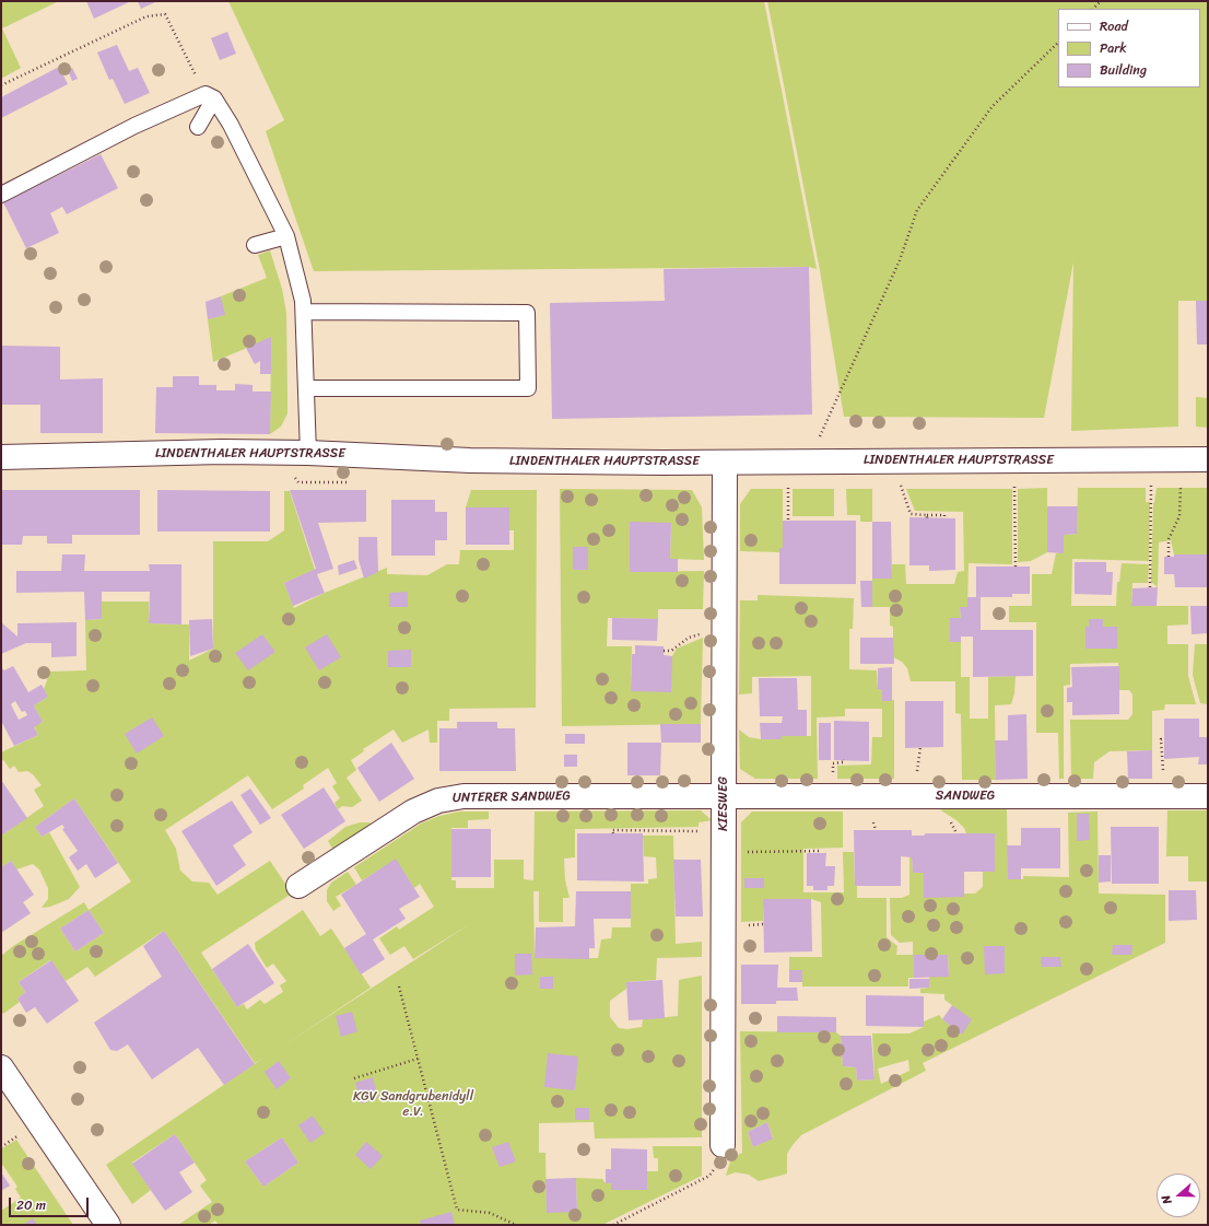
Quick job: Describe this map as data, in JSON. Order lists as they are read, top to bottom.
{
  "streets": {
    "street": [
      "LINDENTHALER HAUPTSTRASSE",
      "SANDWEG",
      "UNTERER SANDWEG",
      "KIESWEG"
    ]
  },
  "crossings": [
    ["LINDENTHALER HAUPTSTRASSE", "KIESWEG"],
    ["SANDWEG", "UNTERER SANDWEG"],
    ["SANDWEG", "KIESWEG"],
    ["UNTERER SANDWEG", "KIESWEG"]
  ],
  "parks": ["KGV Sandgrubenidyll e.V."],
  "legend": ["Road", "Park", "Building"],
  "scale_bar": "20 m",
  "north": "left"
}
